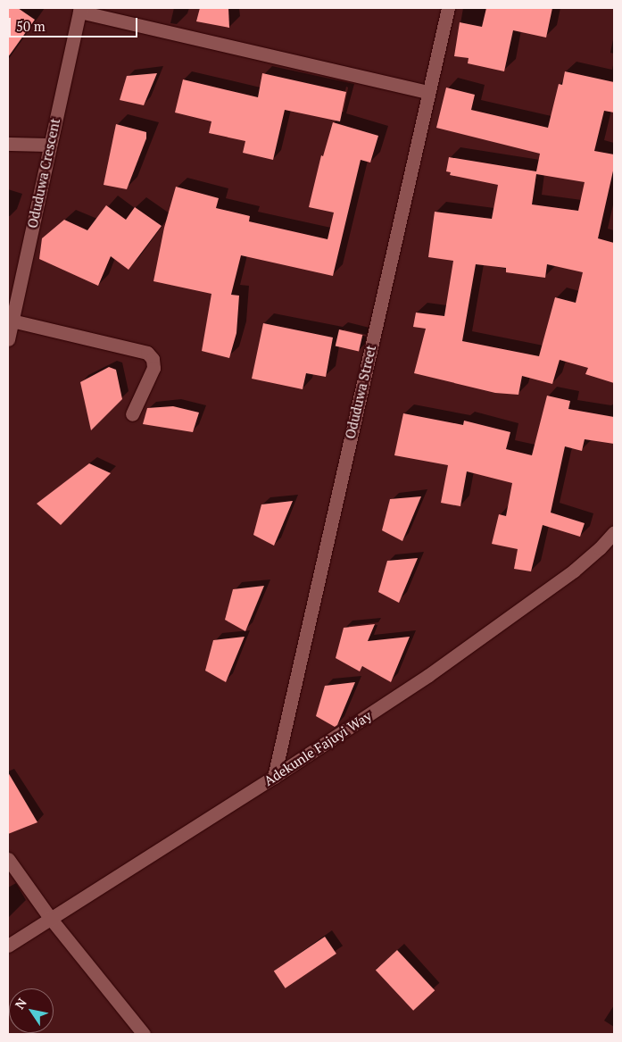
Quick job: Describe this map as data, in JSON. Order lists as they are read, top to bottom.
{
  "streets": {
    "street": ["Oduduwa Crescent", "Oduduwa Street", "Adekunle Fajuyi Way"]
  },
  "crossings": [
    ["Oduduwa Street", "Adekunle Fajuyi Way"]
  ],
  "scale_bar": "50 m",
  "north": "top left"
}
